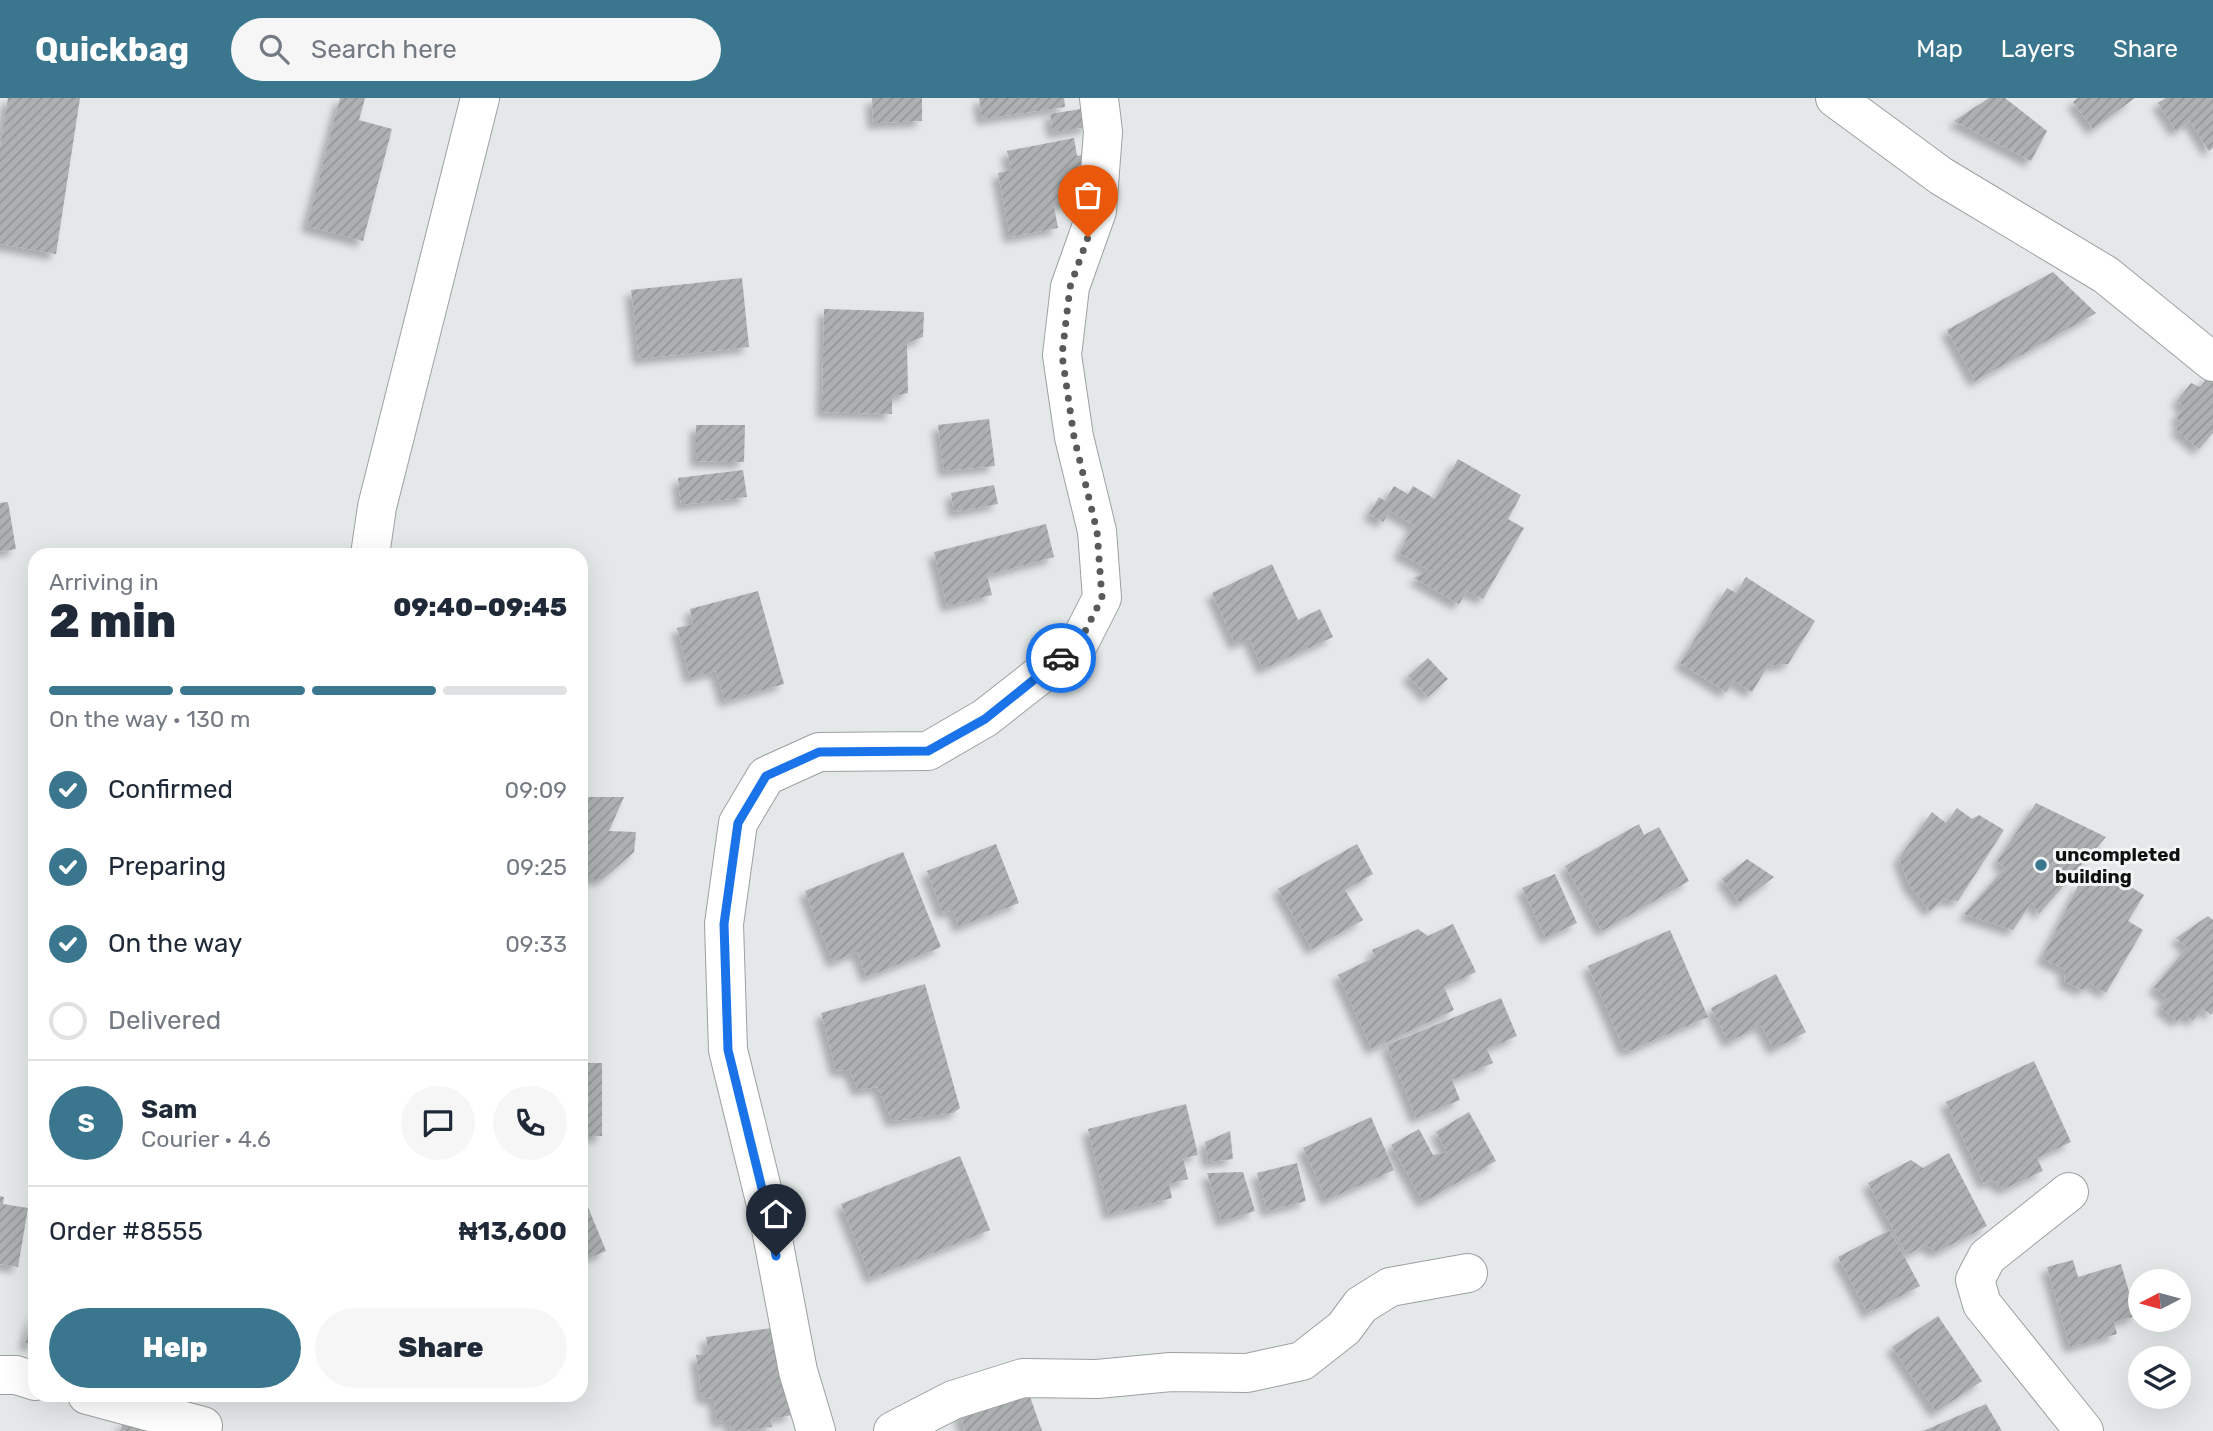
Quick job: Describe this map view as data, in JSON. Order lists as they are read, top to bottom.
{
  "places": ["uncompleted building"],
  "north": "left",
  "page": {
    "header": "Quickbag",
    "search": "Search here",
    "nav": ["Map", "Layers", "Share"],
    "heading": ["2 min", "Arriving in", "09:40–09:45"],
    "panel": [
      "Sam",
      "Courier · 4.6",
      "Order #8555",
      "₦13,600"
    ],
    "bar": "On the way · 130 m",
    "list": [
      ["Confirmed", "09:09"],
      ["Preparing", "09:25"],
      ["On the way", "09:33"],
      "Delivered"
    ],
    "round": "S",
    "buttons": ["Help", "Share"]
  }
}
